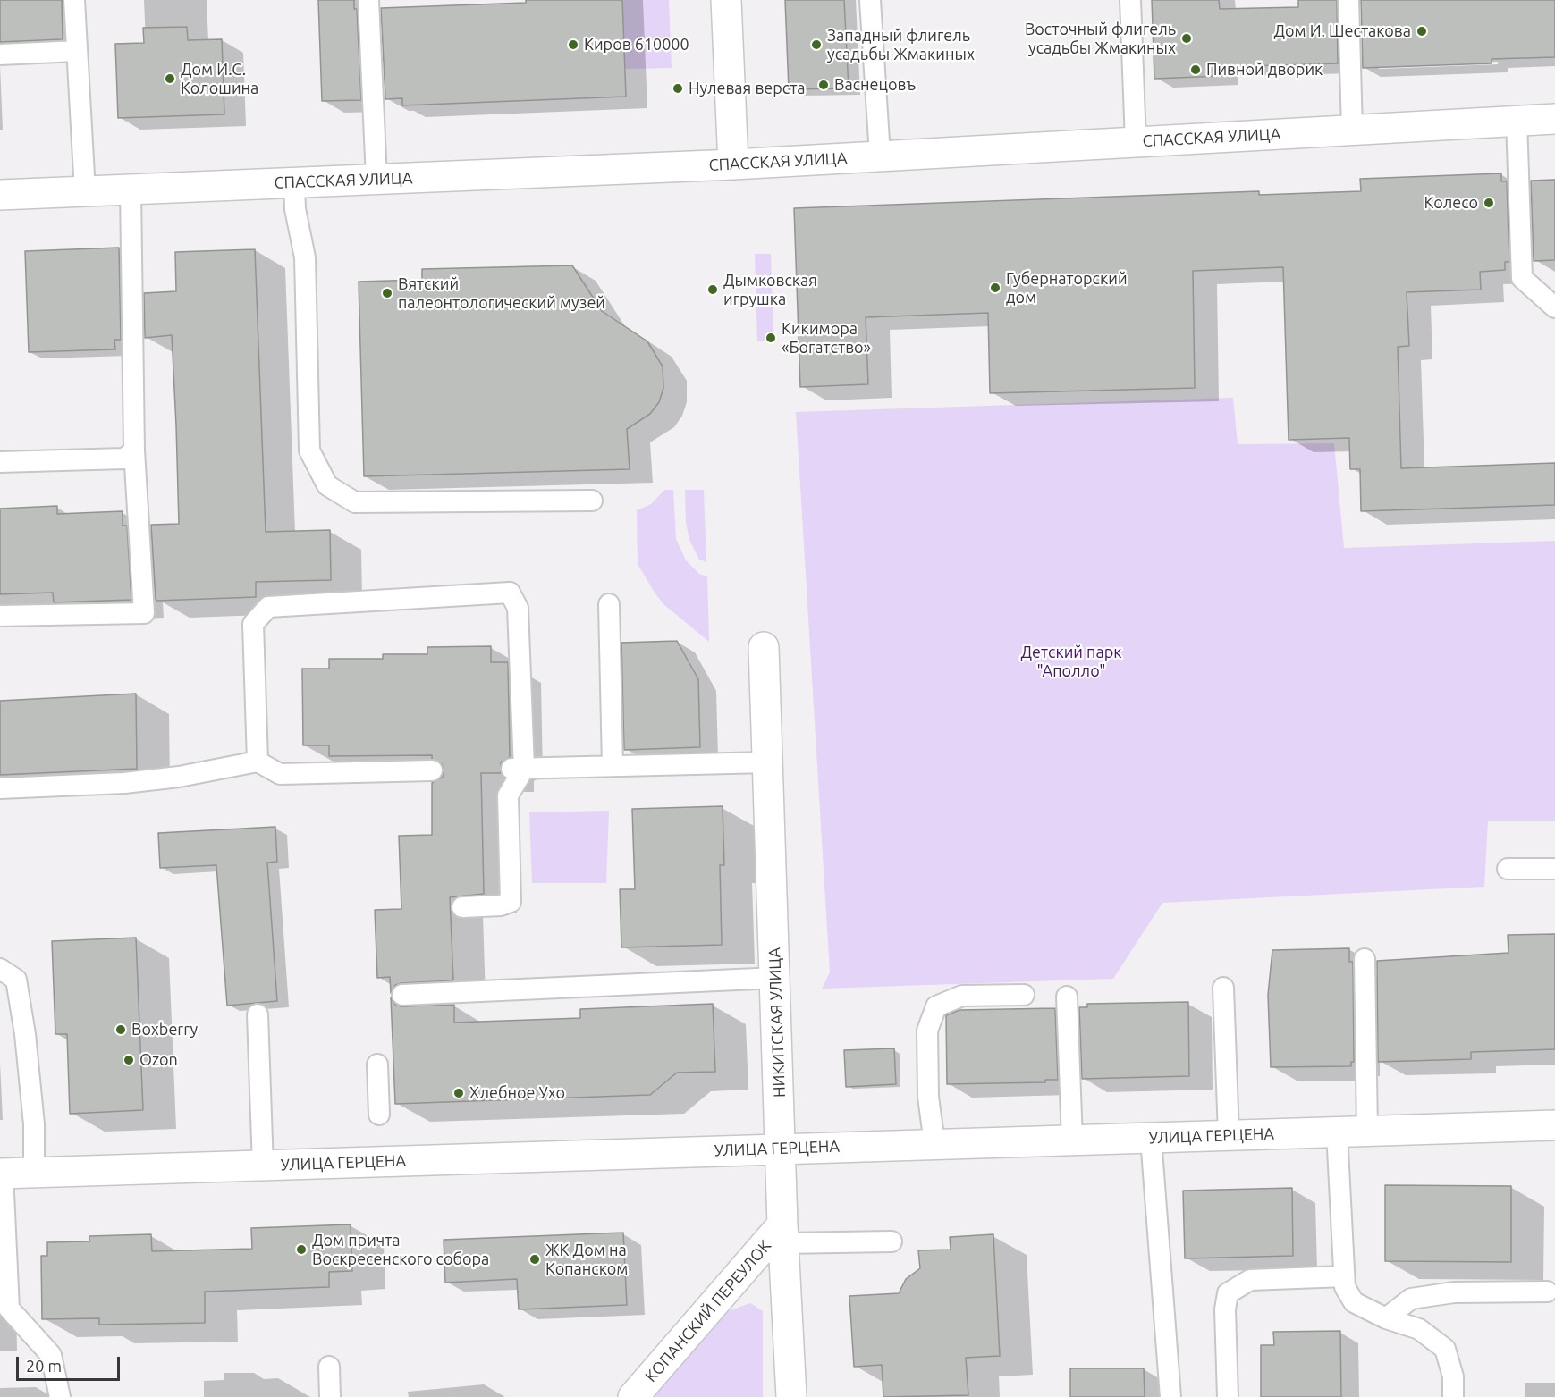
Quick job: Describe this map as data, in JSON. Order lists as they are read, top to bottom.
{
  "streets": {
    "street": [
      "СПАССКАЯ УЛИЦА",
      "НИКИТСКАЯ УЛИЦА",
      "УЛИЦА ГЕРЦЕНА",
      "КОПАНСКИЙ ПЕРЕУЛОК"
    ]
  },
  "crossings": [
    ["НИКИТСКАЯ УЛИЦА", "УЛИЦА ГЕРЦЕНА"],
    ["НИКИТСКАЯ УЛИЦА", "КОПАНСКИЙ ПЕРЕУЛОК"]
  ],
  "parks": ["Детский парк \"Аполло\""],
  "places": [
    "Дом И. Шестакова",
    "Восточный флигель усадьбы Жмакиных",
    "Киров 610000",
    "Западный флигель усадьбы Жмакиных",
    "Пивной дворик",
    "Дом И.С. Колошина",
    "Васнецовъ",
    "Нулевая верста",
    "Колесо",
    "Губернаторский дом",
    "Дымковская игрушка",
    "Вятский палеонтологический музей",
    "Кикимора «Богатство»",
    "Boxberry",
    "Ozon",
    "Хлебное Ухо",
    "Дом причта Воскресенского собора",
    "ЖК Дом на Копанском"
  ],
  "scale_bar": "20 m"
}
